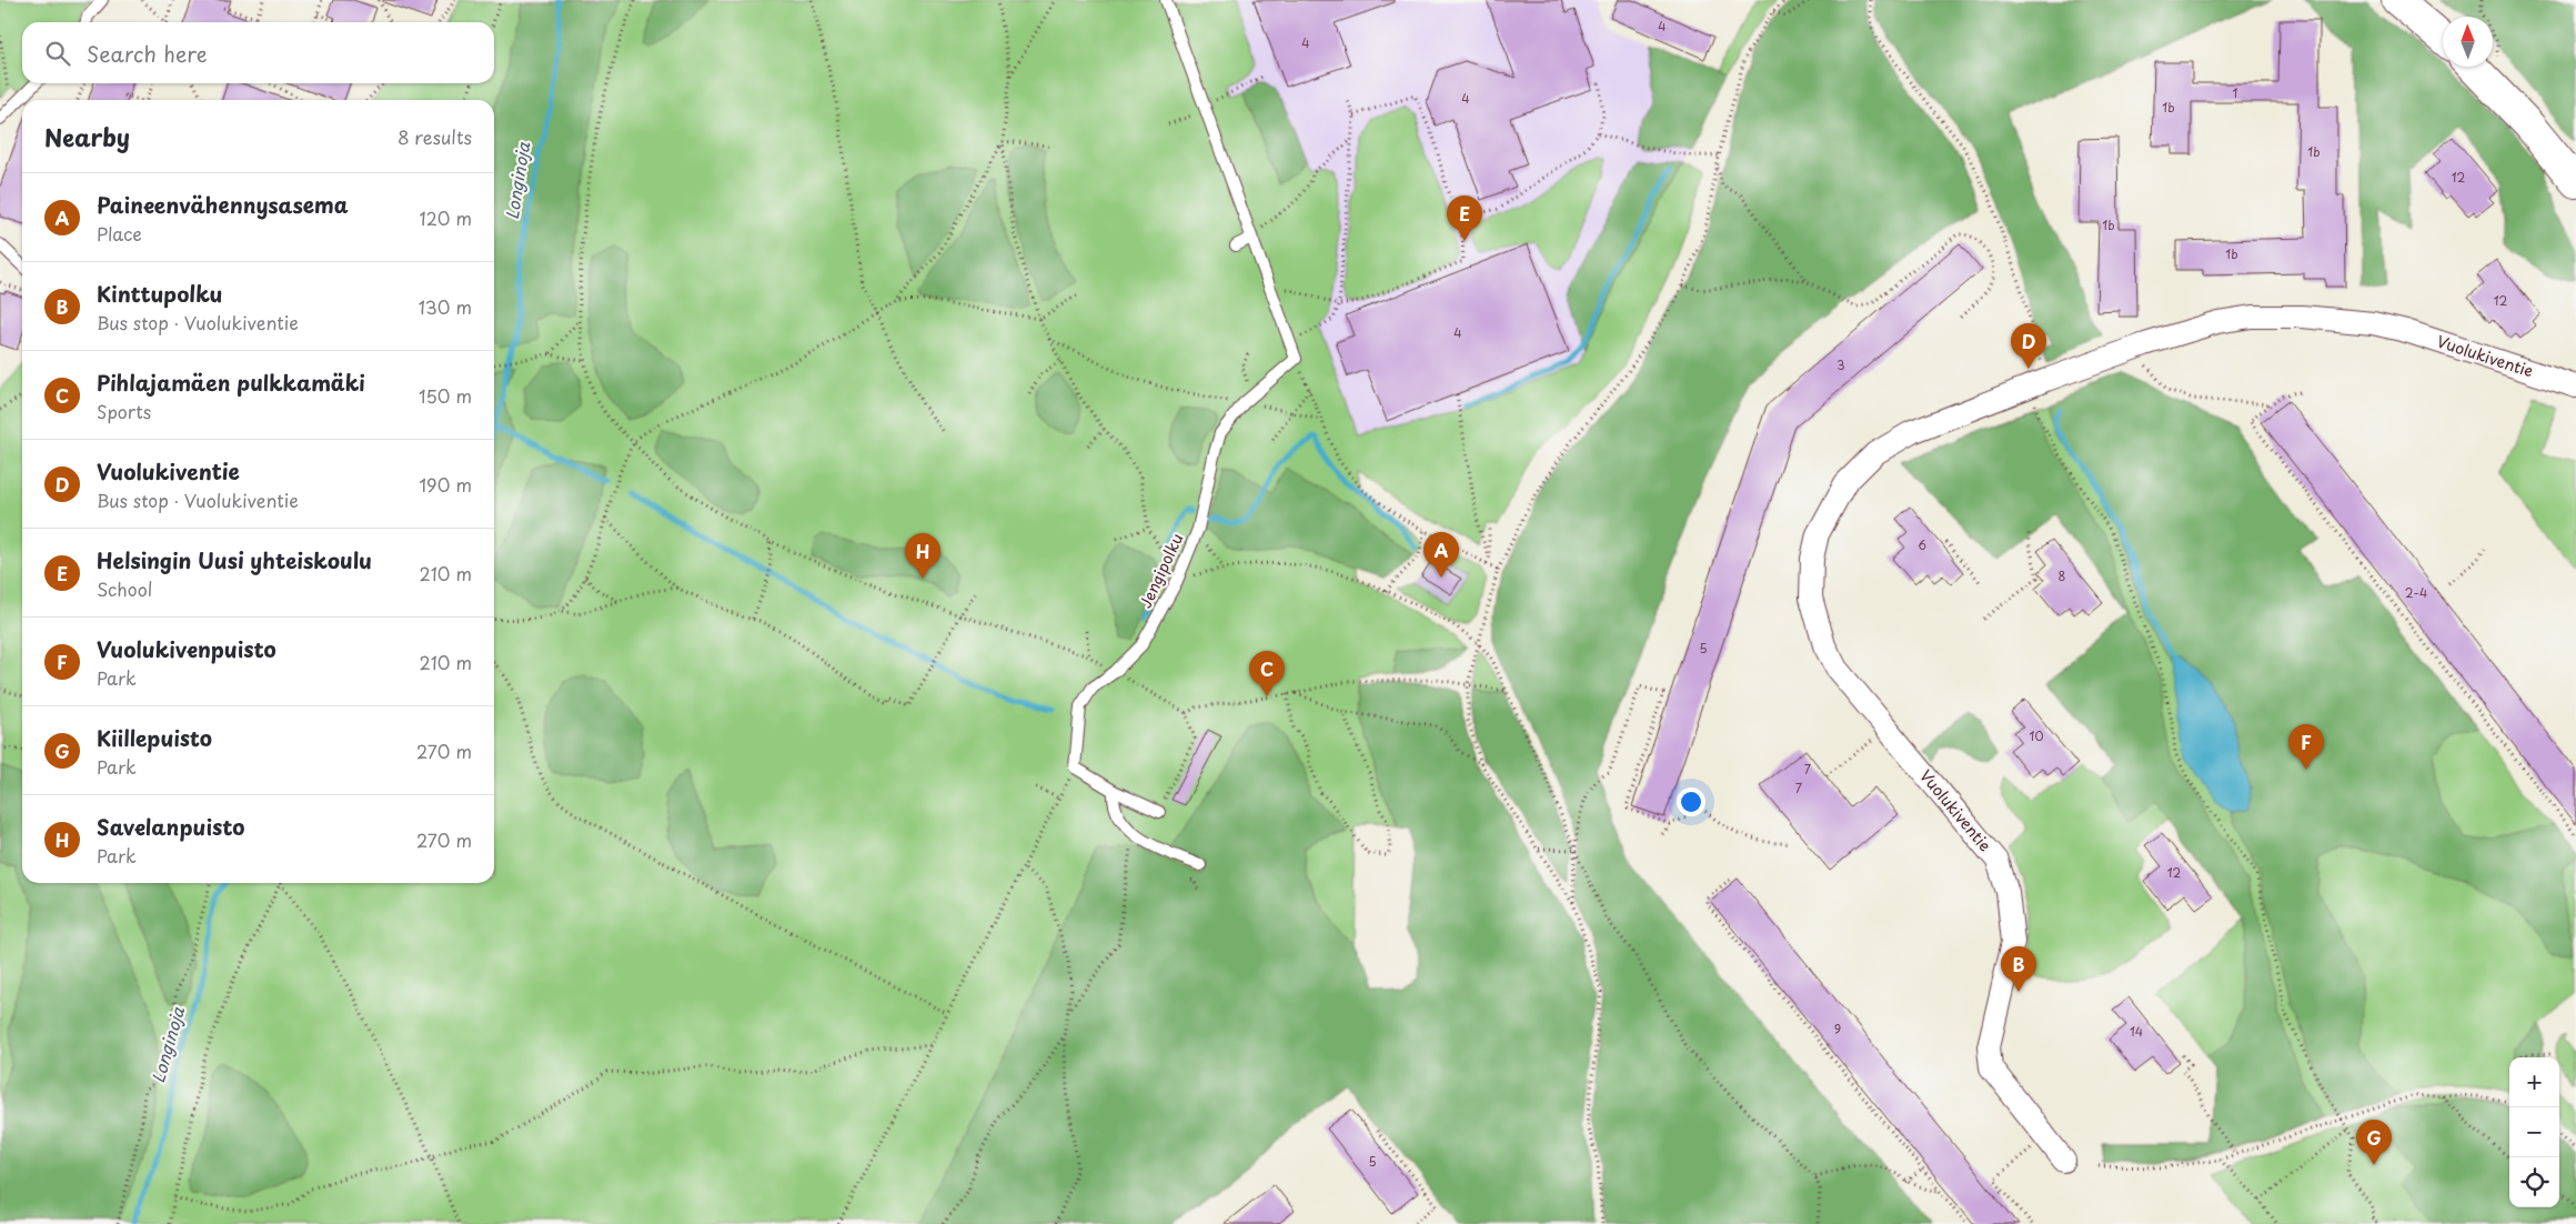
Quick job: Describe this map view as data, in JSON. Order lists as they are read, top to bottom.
{
  "streets": {
    "street": ["Vuolukiventie"],
    "lane": ["Jengipolku"]
  },
  "water": ["Longinoja"],
  "house_numbers": [
    "4",
    "4",
    "1",
    "4",
    "1b",
    "1b",
    "12",
    "1b",
    "1b",
    "12",
    "4",
    "3",
    "6",
    "8",
    "2-4",
    "5",
    "10",
    "7",
    "7",
    "12",
    "9",
    "14",
    "5"
  ],
  "north": "top",
  "page": {
    "search": "Search here",
    "heading": ["Nearby", "8 results"],
    "list": [
      {
        "mark": "A",
        "name": "Paineenvähennysasema",
        "note": "Place",
        "value": "120 m"
      },
      {
        "mark": "B",
        "name": "Kinttupolku",
        "note": "Bus stop · Vuolukiventie",
        "value": "130 m"
      },
      {
        "mark": "C",
        "name": "Pihlajamäen pulkkamäki",
        "note": "Sports",
        "value": "150 m"
      },
      {
        "mark": "D",
        "name": "Vuolukiventie",
        "note": "Bus stop · Vuolukiventie",
        "value": "190 m"
      },
      {
        "mark": "E",
        "name": "Helsingin Uusi yhteiskoulu",
        "note": "School",
        "value": "210 m"
      },
      {
        "mark": "F",
        "name": "Vuolukivenpuisto",
        "note": "Park",
        "value": "210 m"
      },
      {
        "mark": "G",
        "name": "Kiillepuisto",
        "note": "Park",
        "value": "270 m"
      },
      {
        "mark": "H",
        "name": "Savelanpuisto",
        "note": "Park",
        "value": "270 m"
      }
    ],
    "pins": [
      "E",
      "D",
      "A",
      "H",
      "C",
      "F",
      "B",
      "G"
    ],
    "map_buttons": ["+", "−"]
  }
}
